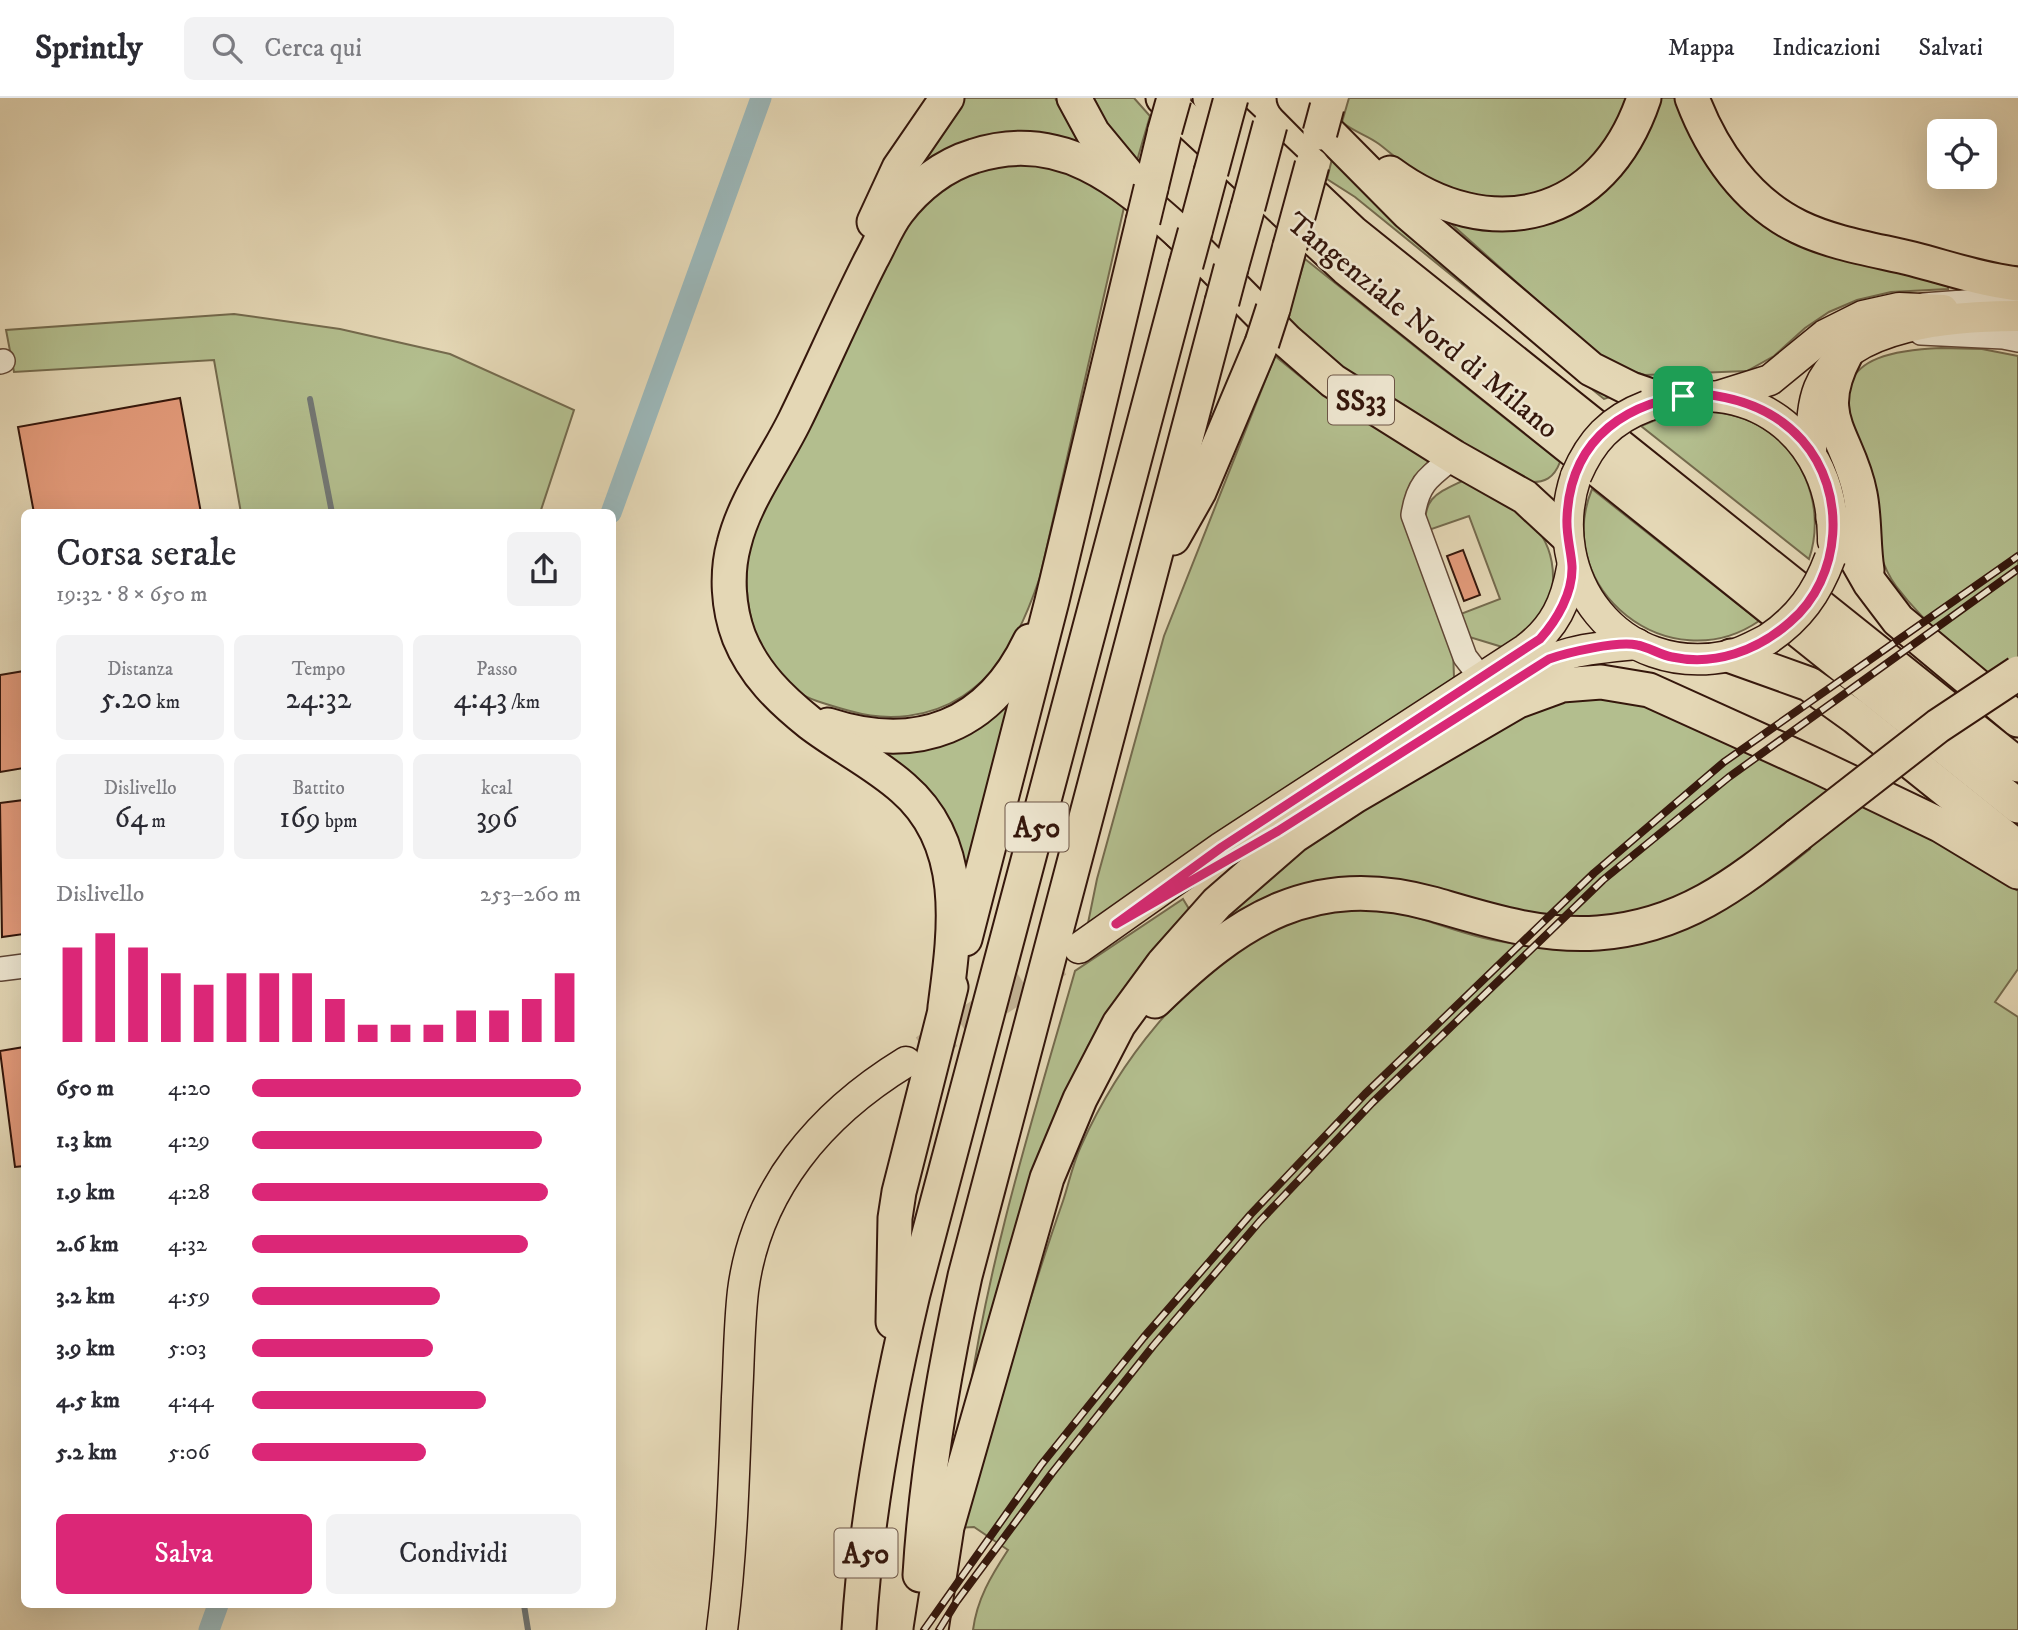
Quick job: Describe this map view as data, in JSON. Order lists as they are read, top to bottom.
{
  "streets": {
    "highway": ["Tangenziale Nord di Milano", "SS33", "A50"]
  },
  "crossings": [
    ["SS33", "A50"]
  ],
  "page": {
    "header": "Sprintly",
    "search": "Cerca qui",
    "nav": ["Mappa", "Indicazioni", "Salvati"],
    "heading": ["Corsa serale", "19:32 · 8 × 650 m"],
    "stats": [
      ["Distanza", "5.20 km"],
      ["Tempo", "24:32"],
      ["Passo", "4:43 /km"],
      ["Dislivello", "64 m"],
      ["Battito", "169 bpm"],
      ["kcal", "396"]
    ],
    "chart": ["Dislivello", "253–260 m"],
    "list": [
      {
        "name": "650 m",
        "note": "4:20"
      },
      {
        "name": "1.3 km",
        "note": "4:29"
      },
      {
        "name": "1.9 km",
        "note": "4:28"
      },
      {
        "name": "2.6 km",
        "note": "4:32"
      },
      {
        "name": "3.2 km",
        "note": "4:59"
      },
      {
        "name": "3.9 km",
        "note": "5:03"
      },
      {
        "name": "4.5 km",
        "note": "4:44"
      },
      {
        "name": "5.2 km",
        "note": "5:06"
      }
    ],
    "buttons": ["Salva", "Condividi"]
  }
}
